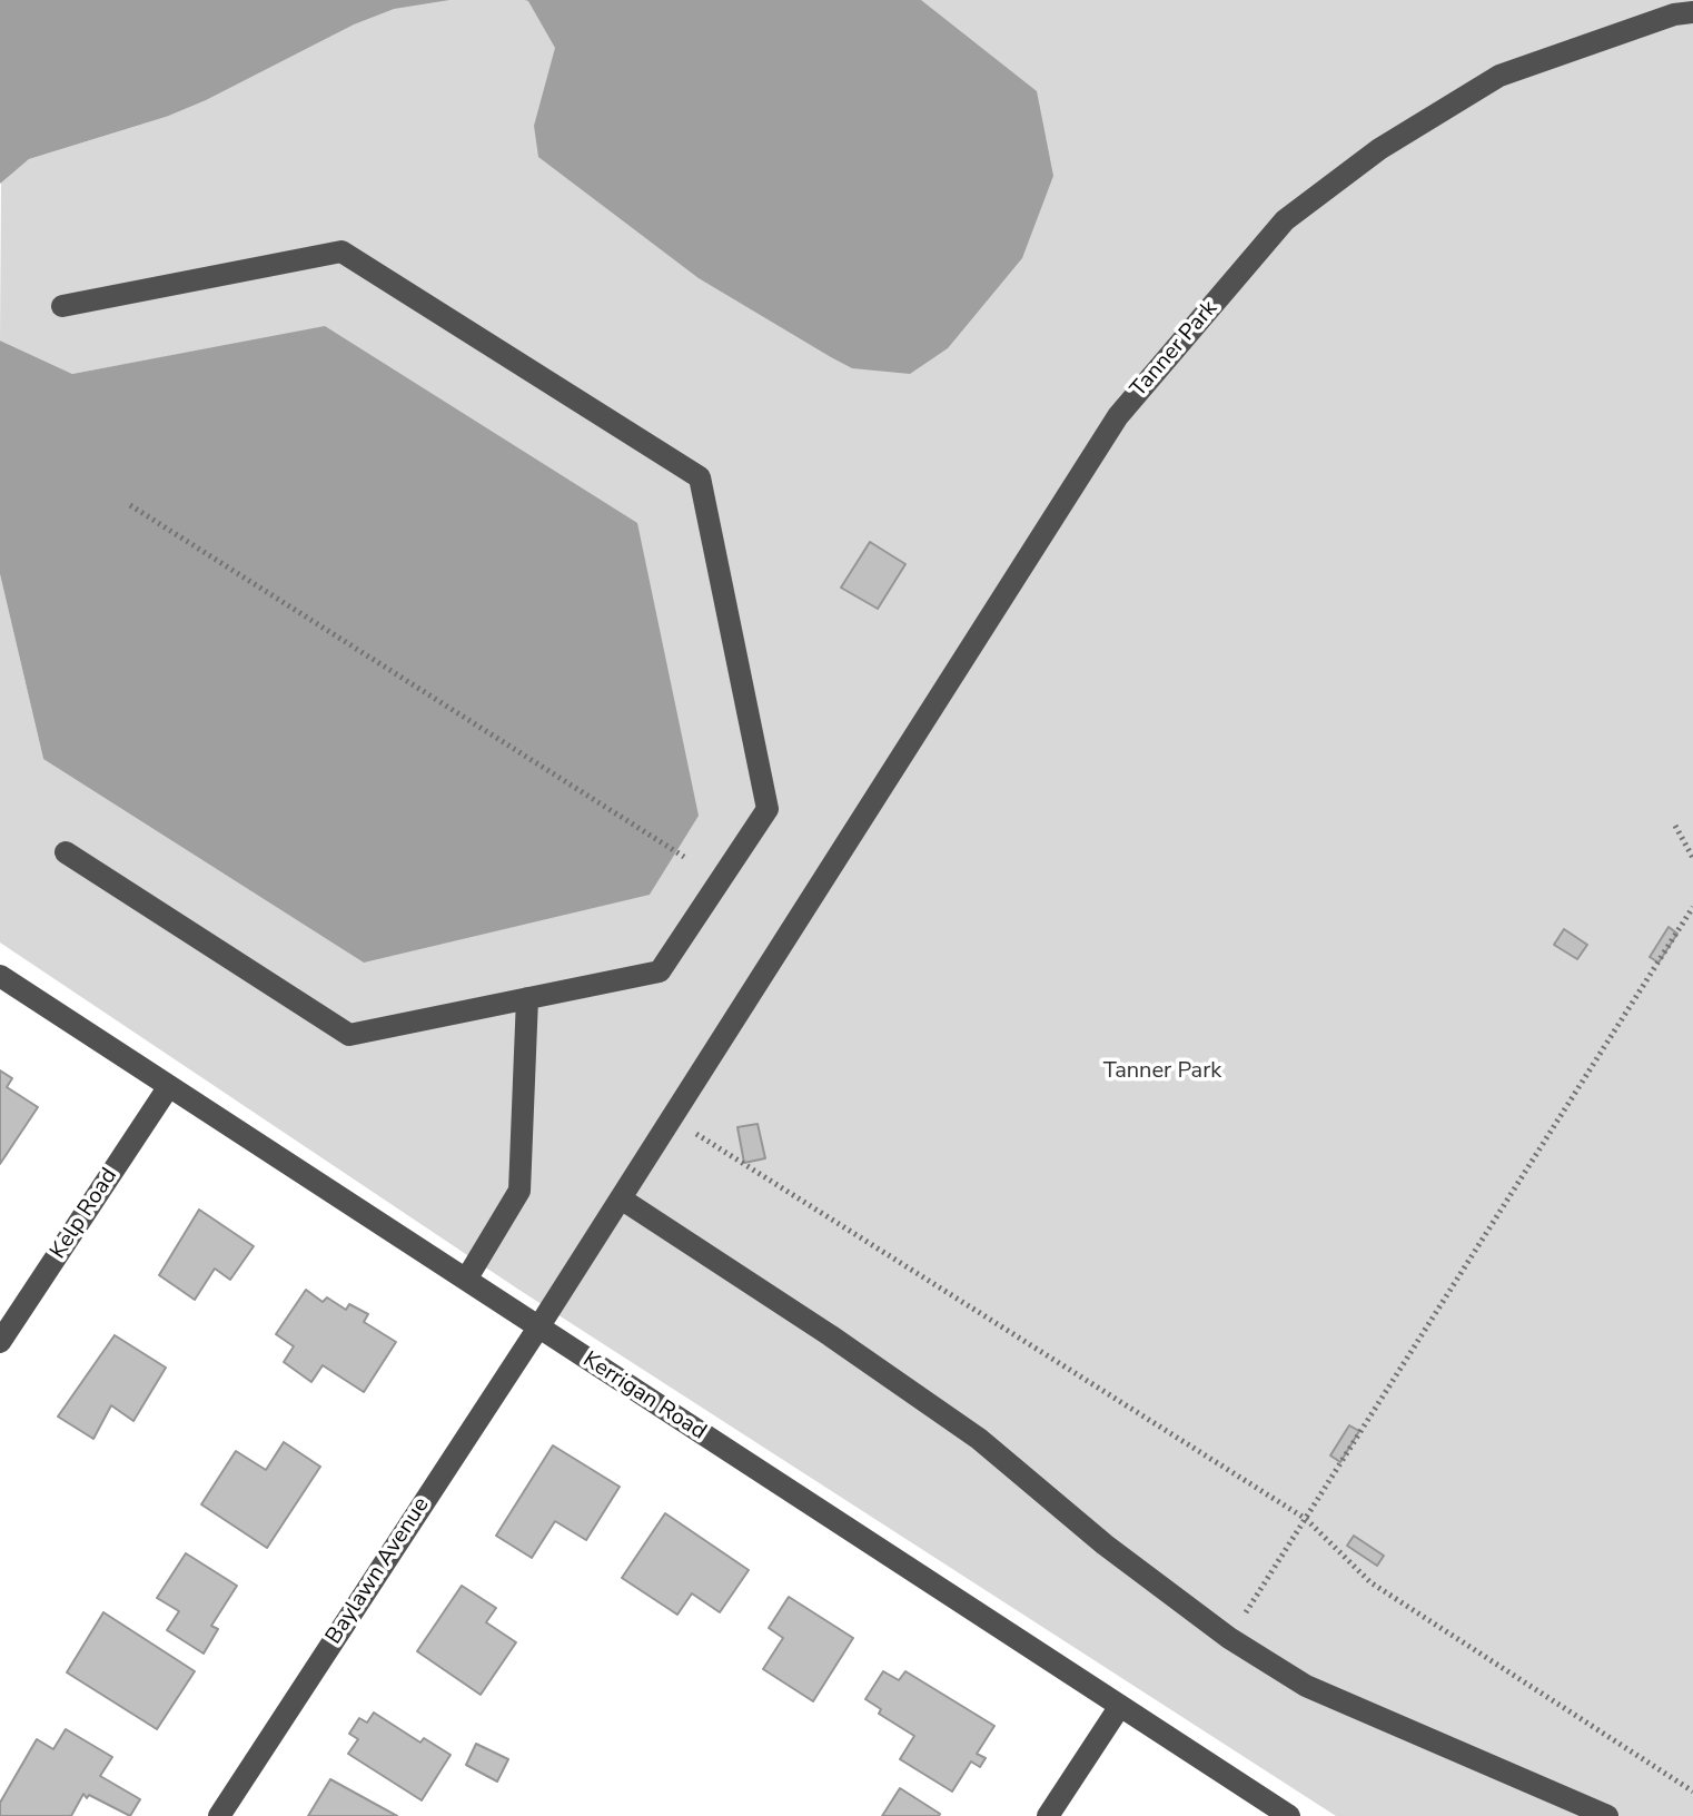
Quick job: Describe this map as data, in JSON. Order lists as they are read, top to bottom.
{
  "streets": {
    "street": [
      "Tanner Park",
      "Kelp Road",
      "Kerrigan Road",
      "Baylawn Avenue"
    ]
  },
  "crossings": [
    ["Tanner Park", "Kerrigan Road"],
    ["Tanner Park", "Baylawn Avenue"],
    ["Kelp Road", "Kerrigan Road"],
    ["Kerrigan Road", "Baylawn Avenue"]
  ],
  "parks": ["Tanner Park"]
}
